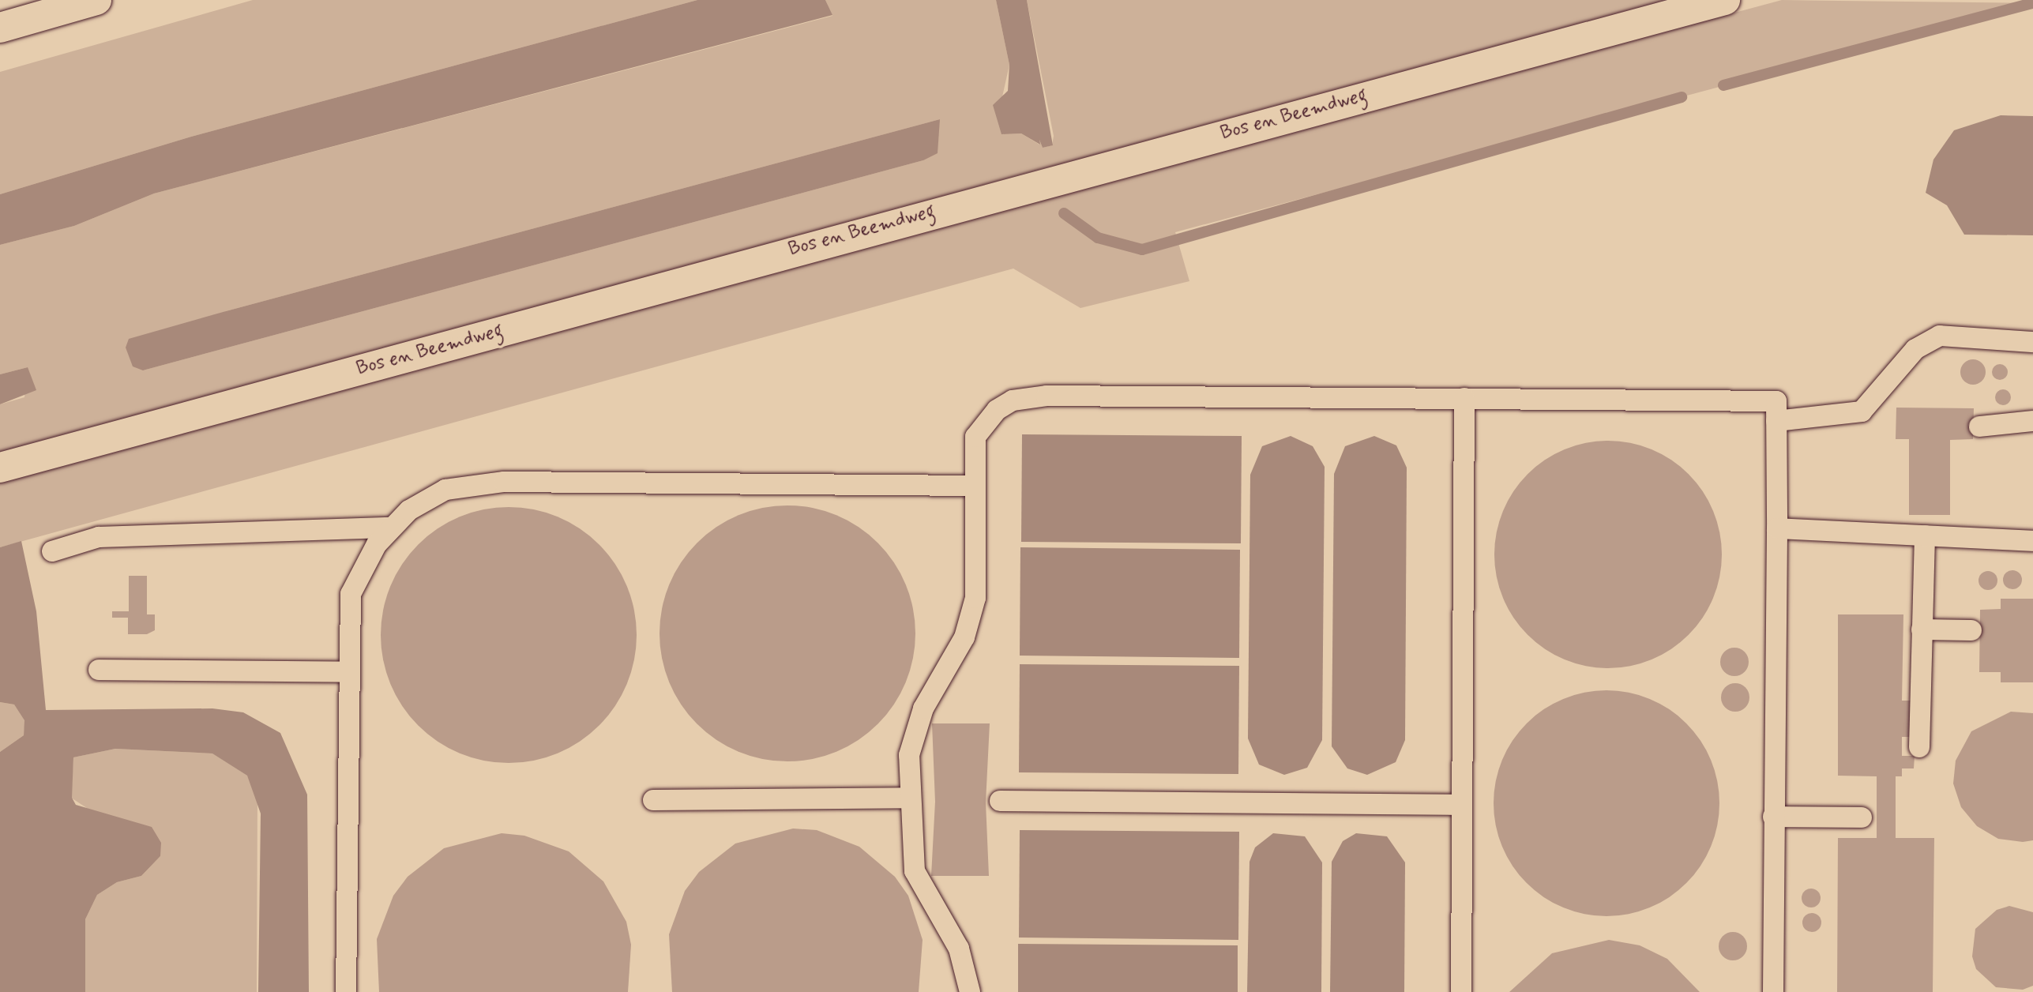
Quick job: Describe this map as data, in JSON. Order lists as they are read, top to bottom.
{
  "streets": {
    "main road": ["Bos en Beemdweg"]
  }
}
